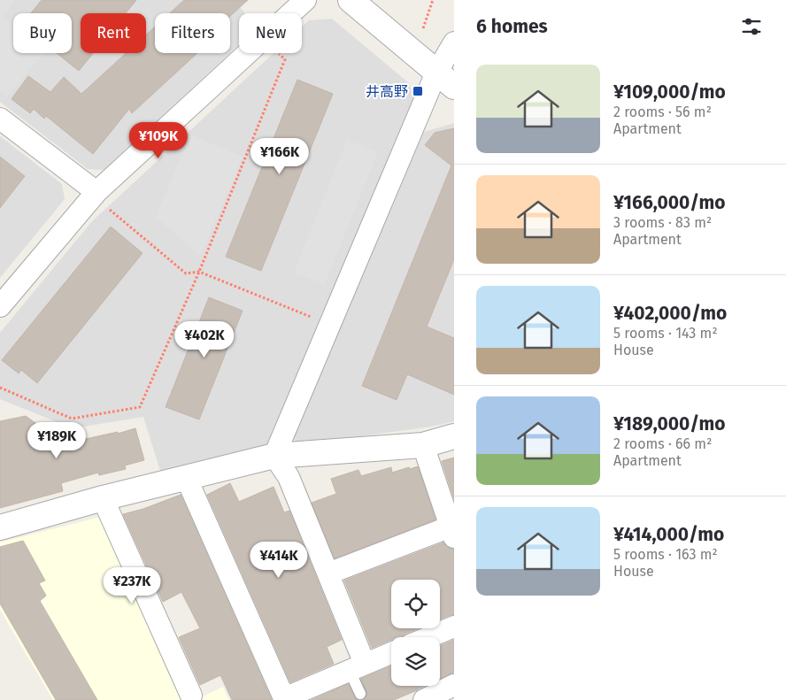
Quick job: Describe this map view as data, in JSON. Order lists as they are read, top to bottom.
{
  "places": {
    "transit": ["井高野"]
  },
  "page": {
    "heading": "6 homes",
    "chip": [
      "Buy",
      "Rent",
      "Filters",
      "New"
    ],
    "list": [
      {
        "name": "¥109,000/mo",
        "note": "2 rooms · 56 m² · Apartment"
      },
      {
        "name": "¥166,000/mo",
        "note": "3 rooms · 83 m² · Apartment"
      },
      {
        "name": "¥402,000/mo",
        "note": "5 rooms · 143 m² · House"
      },
      {
        "name": "¥189,000/mo",
        "note": "2 rooms · 66 m² · Apartment"
      },
      {
        "name": "¥414,000/mo",
        "note": "5 rooms · 163 m² · House"
      }
    ],
    "price": [
      "¥109K",
      "¥166K",
      "¥402K",
      "¥189K",
      "¥414K",
      "¥237K"
    ]
  }
}
